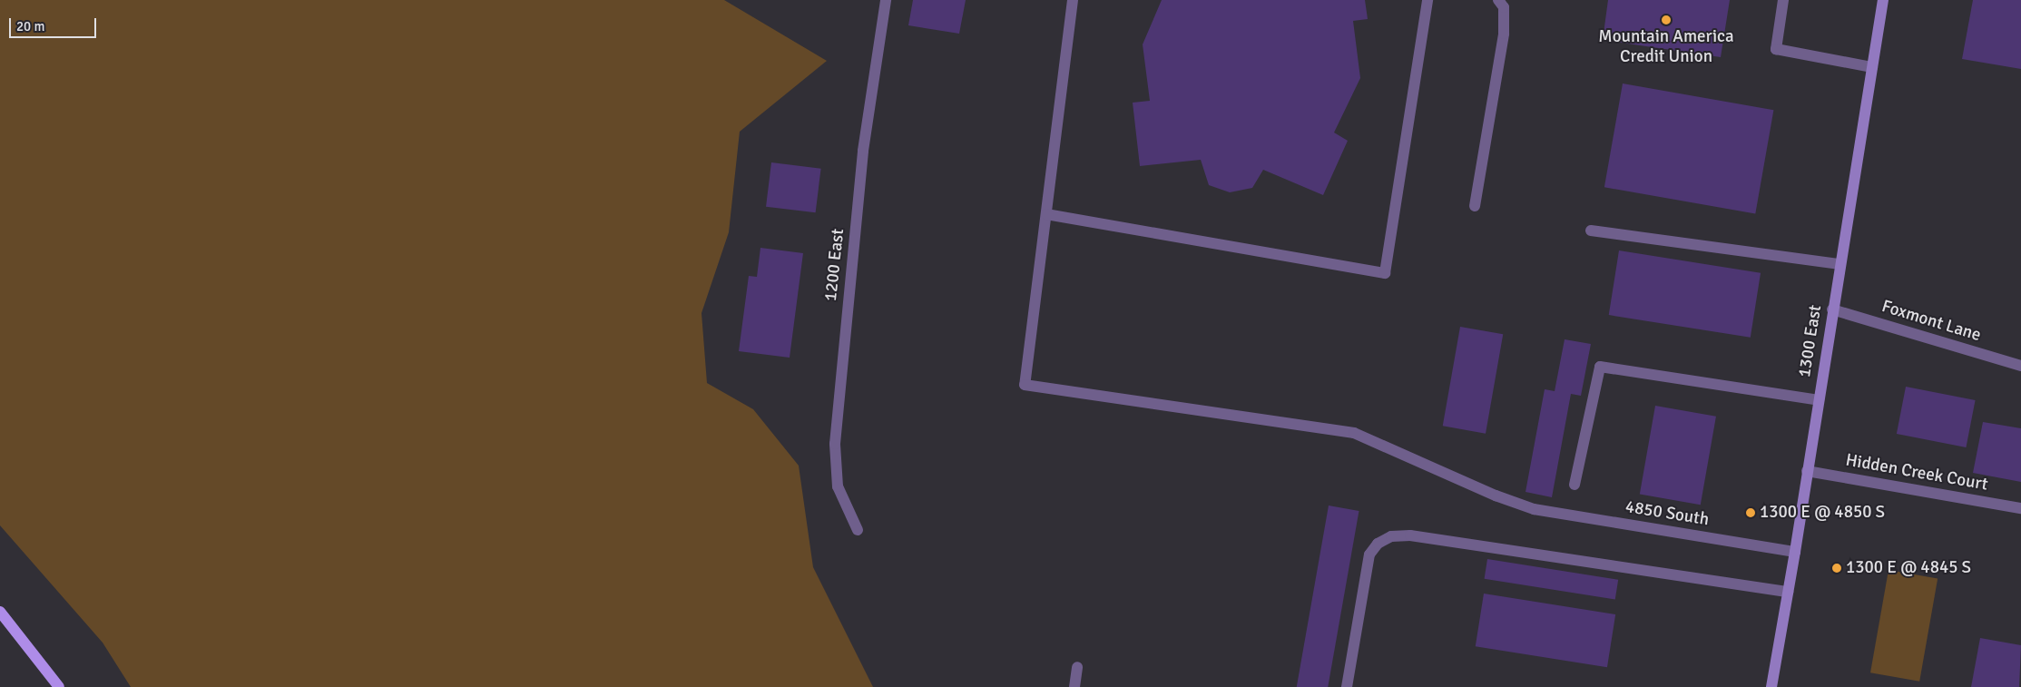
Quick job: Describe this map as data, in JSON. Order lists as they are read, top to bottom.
{
  "streets": {
    "main road": ["1300 East"],
    "street": [
      "1200 East",
      "Foxmont Lane",
      "Hidden Creek Court",
      "4850 South"
    ]
  },
  "crossings": [
    ["Foxmont Lane", "1300 East"],
    ["1300 East", "Hidden Creek Court"],
    ["1300 East", "4850 South"]
  ],
  "places": ["Mountain America Credit Union", "1300 E @ 4850 S", "1300 E @ 4845 S"],
  "scale_bar": "20 m"
}
